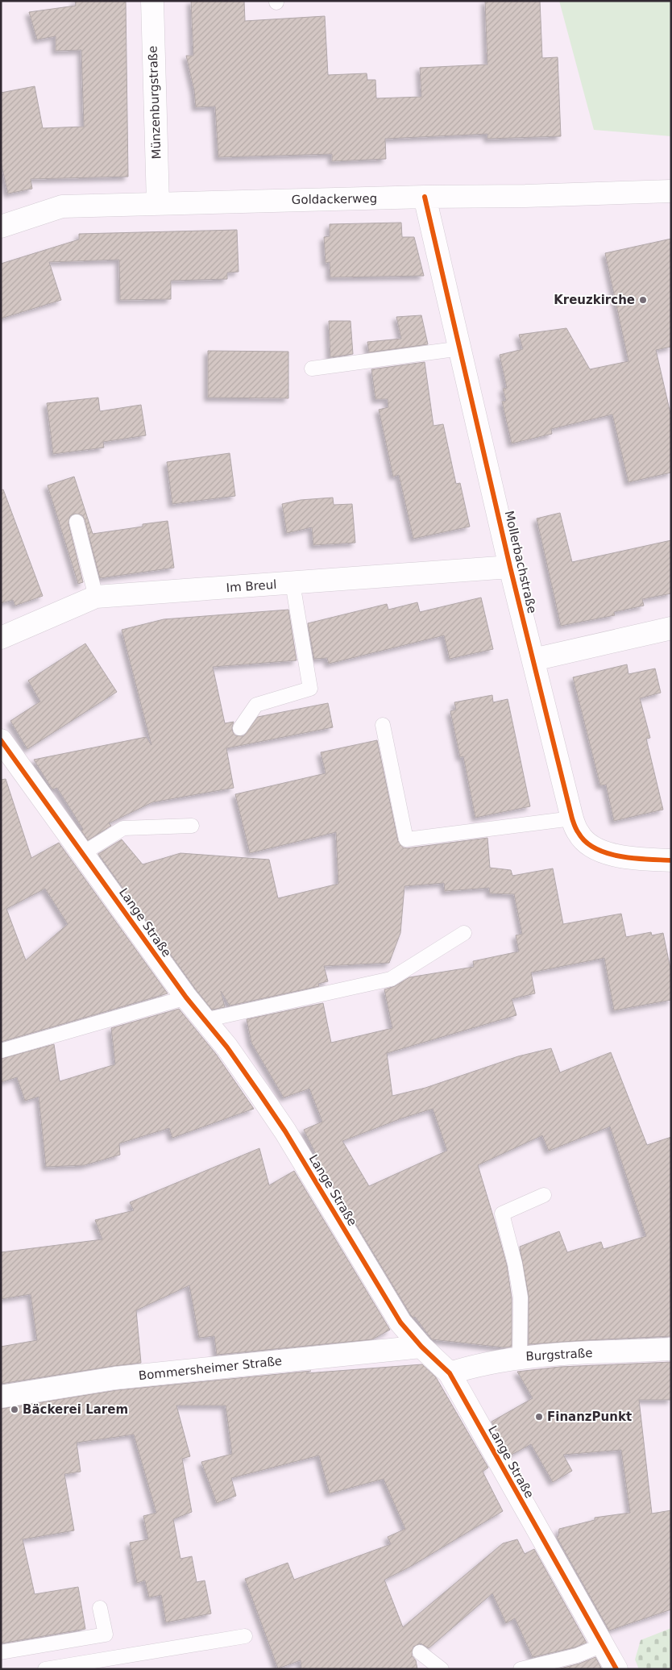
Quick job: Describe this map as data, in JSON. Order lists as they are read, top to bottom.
{
  "streets": {
    "street": [
      "Münzenburgstraße",
      "Goldackerweg",
      "Mollerbachstraße",
      "Im Breul",
      "Lange Straße",
      "Burgstraße",
      "Bommersheimer Straße"
    ]
  },
  "crossings": [
    ["Münzenburgstraße", "Goldackerweg"],
    ["Goldackerweg", "Mollerbachstraße"],
    ["Mollerbachstraße", "Im Breul"],
    ["Lange Straße", "Burgstraße"],
    ["Lange Straße", "Bommersheimer Straße"]
  ],
  "places": ["Kreuzkirche", "Bäckerei Larem", "FinanzPunkt"]
}
